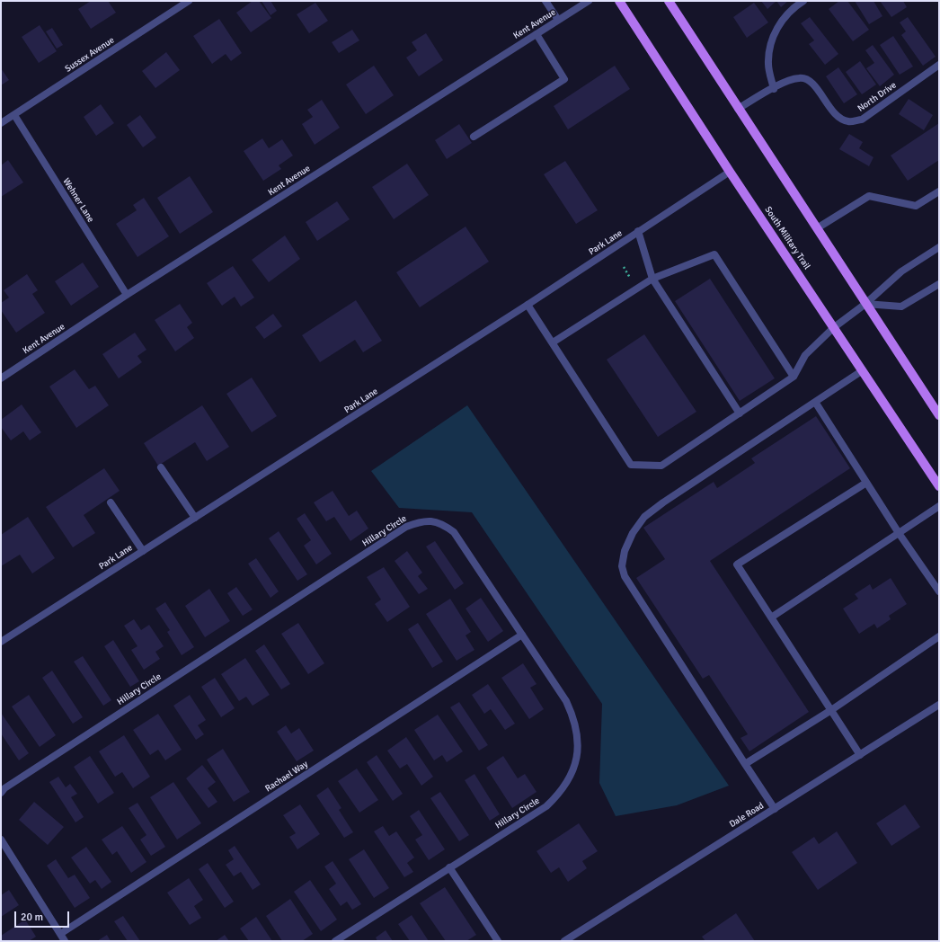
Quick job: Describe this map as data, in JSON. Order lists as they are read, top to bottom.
{
  "streets": {
    "main road": ["South Military Trail"],
    "street": [
      "Kent Avenue",
      "Sussex Avenue",
      "North Drive",
      "Wehner Lane",
      "Park Lane",
      "Hillary Circle",
      "Rachael Way",
      "Dale Road"
    ]
  },
  "crossings": [
    ["Kent Avenue", "Wehner Lane"],
    ["Sussex Avenue", "Wehner Lane"],
    ["South Military Trail", "Park Lane"],
    ["Hillary Circle", "Rachael Way"]
  ],
  "scale_bar": "20 m"
}
